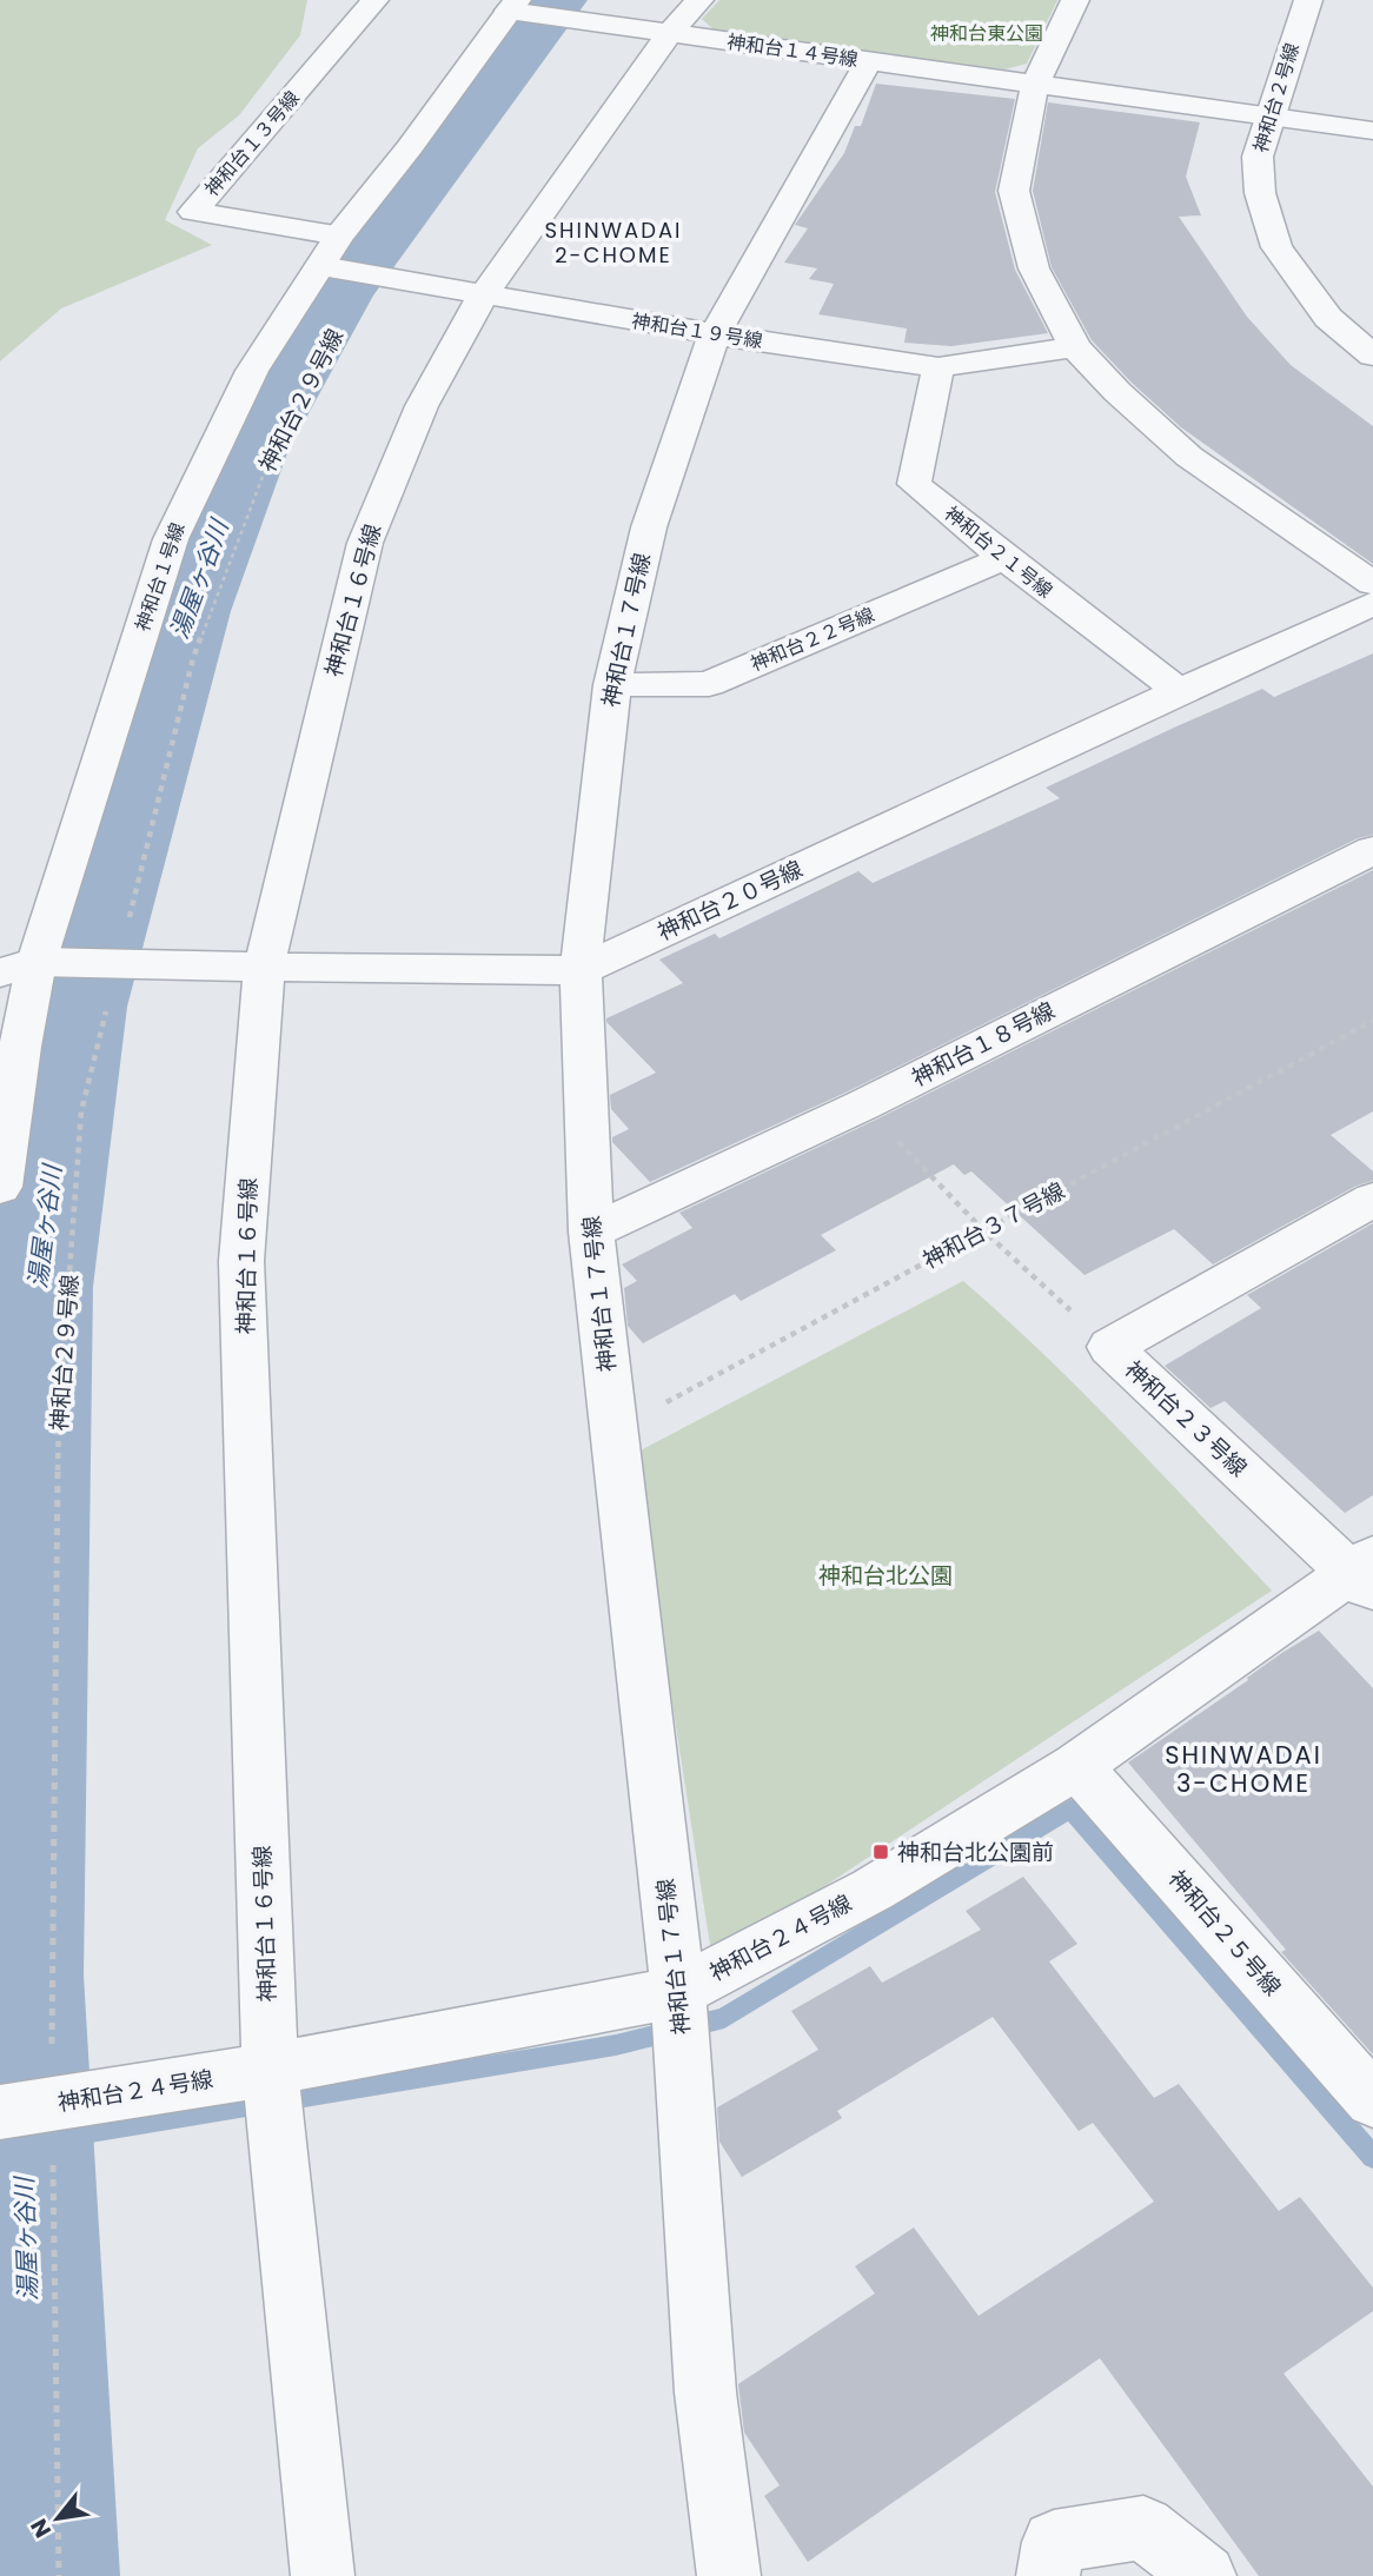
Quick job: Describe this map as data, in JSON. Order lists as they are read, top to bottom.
{
  "streets": {
    "street": [
      "神和台１４号線",
      "神和台２号線",
      "神和台１３号線",
      "神和台１９号線",
      "神和台２１号線",
      "神和台１号線",
      "神和台１６号線",
      "神和台１７号線",
      "神和台２２号線",
      "神和台２０号線",
      "神和台１８号線",
      "神和台２３号線",
      "神和台２５号線",
      "神和台２４号線"
    ],
    "path": ["神和台２９号線", "神和台３７号線"]
  },
  "crossings": [
    ["神和台１４号線", "神和台２号線"],
    ["神和台１４号線", "神和台１号線"],
    ["神和台１４号線", "神和台１６号線"],
    ["神和台１４号線", "神和台１７号線"],
    ["神和台１３号線", "神和台１号線"],
    ["神和台１９号線", "神和台２９号線"],
    ["神和台１９号線", "神和台２１号線"],
    ["神和台１９号線", "神和台１号線"],
    ["神和台１９号線", "神和台１６号線"],
    ["神和台１９号線", "神和台１７号線"],
    ["神和台２９号線", "神和台２０号線"],
    ["神和台２９号線", "神和台２４号線"],
    ["神和台２１号線", "神和台２２号線"],
    ["神和台２１号線", "神和台２０号線"],
    ["神和台１号線", "神和台２０号線"],
    ["神和台１６号線", "神和台２０号線"],
    ["神和台１６号線", "神和台２４号線"],
    ["神和台１７号線", "神和台２２号線"],
    ["神和台１７号線", "神和台２０号線"],
    ["神和台１７号線", "神和台１８号線"],
    ["神和台１７号線", "神和台３７号線"],
    ["神和台１７号線", "神和台２４号線"],
    ["神和台２３号線", "神和台２４号線"],
    ["神和台２５号線", "神和台２４号線"]
  ],
  "districts": ["SHINWADAI 2-CHOME", "SHINWADAI 3-CHOME"],
  "water": ["湯屋ヶ谷川"],
  "parks": ["神和台東公園", "神和台北公園"],
  "places": {
    "transit": ["神和台北公園前"]
  },
  "north": "bottom left"
}
